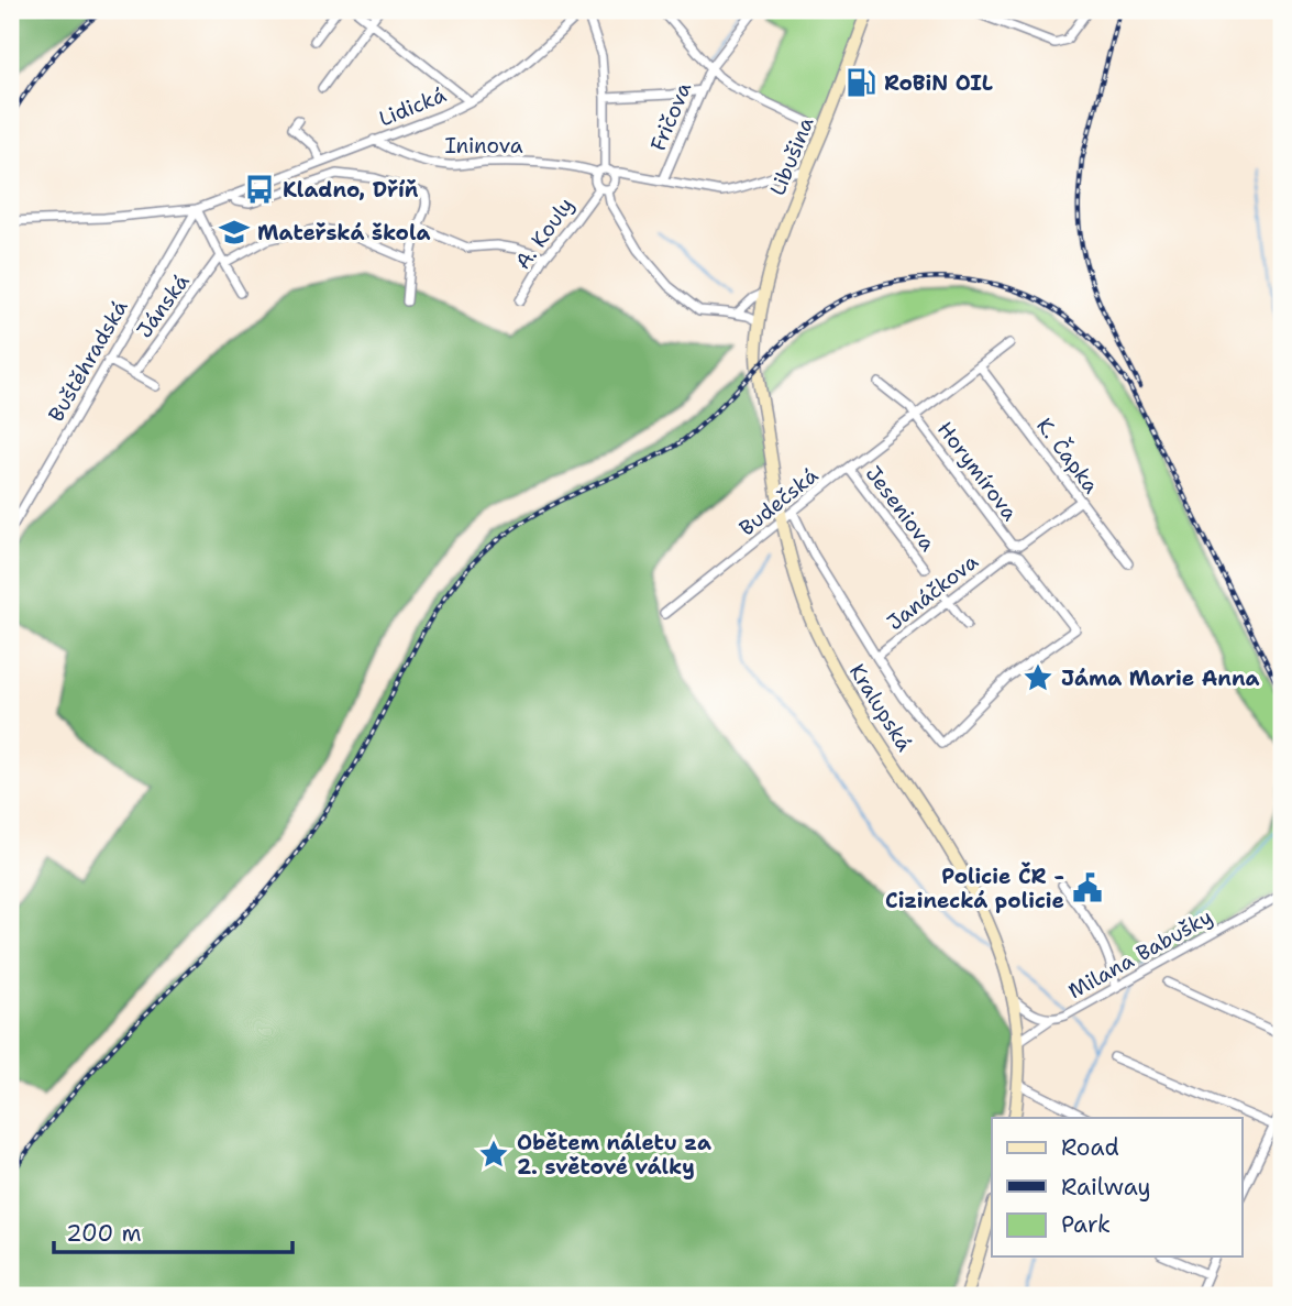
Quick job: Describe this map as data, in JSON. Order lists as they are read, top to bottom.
{
  "streets": {
    "main road": ["Libušina", "Kralupská"],
    "street": [
      "Lidická",
      "Fričova",
      "Ininova",
      "A. Kouly",
      "Jánská",
      "Buštěhradská",
      "K. Čapka",
      "Horymírova",
      "Budečská",
      "Jeseniova",
      "Janáčkova",
      "Milana Babušky"
    ]
  },
  "crossings": [
    ["Lidická", "Ininova"],
    ["Lidická", "Buštěhradská"],
    ["Fričova", "Ininova"],
    ["Ininova", "Libušina"],
    ["Libušina", "Kralupská"],
    ["K. Čapka", "Horymírova"],
    ["K. Čapka", "Budečská"],
    ["Horymírova", "Budečská"],
    ["Horymírova", "Janáčkova"],
    ["Horymírova", "Kralupská"],
    ["Budečská", "Jeseniova"],
    ["Budečská", "Kralupská"],
    ["Janáčkova", "Kralupská"],
    ["Kralupská", "Milana Babušky"]
  ],
  "places": {
    "fuel station": ["RoBiN OIL"],
    "bus stop": ["Kladno, Dříň"],
    "school or university": ["Mateřská škola"],
    "place": ["Jáma Marie Anna", "Obětem náletu za 2. světové války"],
    "public building": ["Policie ČR - Cizinecká policie"]
  },
  "legend": ["Road", "Railway", "Park"],
  "scale_bar": "200 m"
}
